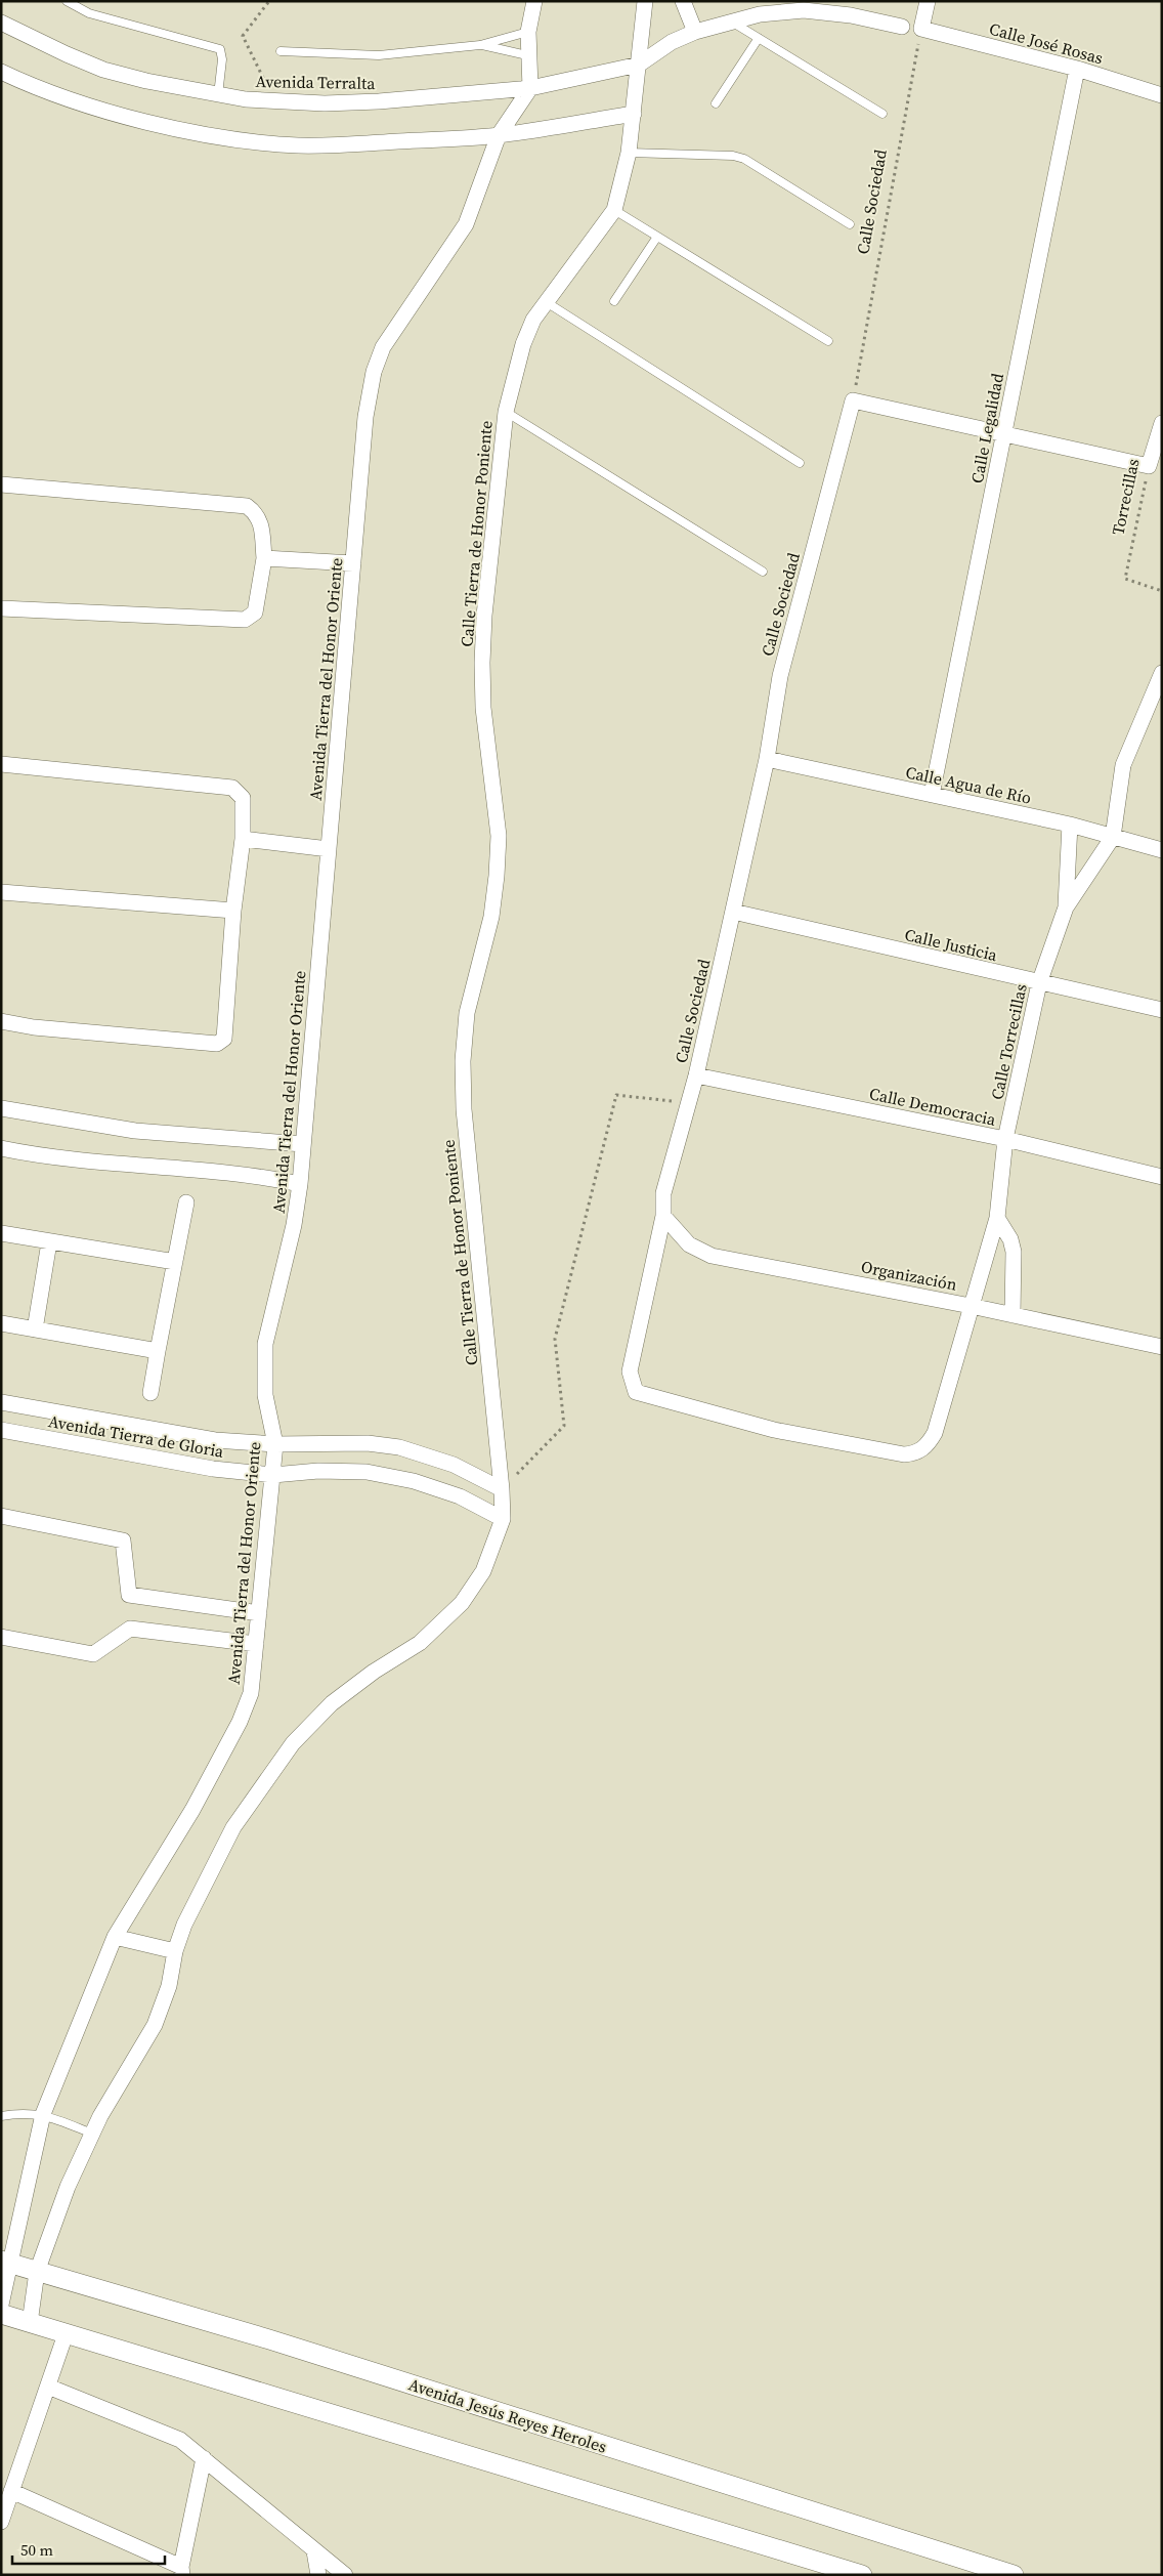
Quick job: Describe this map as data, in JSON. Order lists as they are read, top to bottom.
{
  "streets": {
    "street": [
      "Calle José Rosas",
      "Avenida Terralta",
      "Calle Sociedad",
      "Calle Legalidad",
      "Torrecillas",
      "Calle Tierra de Honor Poniente",
      "Avenida Tierra del Honor Oriente",
      "Calle Agua de Río",
      "Calle Justicia",
      "Calle Torrecillas",
      "Calle Democracia",
      "Organización",
      "Avenida Tierra de Gloria",
      "Avenida Jesús Reyes Heroles"
    ]
  },
  "crossings": [
    ["Calle José Rosas", "Calle Sociedad"],
    ["Calle José Rosas", "Calle Legalidad"],
    ["Avenida Terralta", "Calle Tierra de Honor Poniente"],
    ["Avenida Terralta", "Avenida Tierra del Honor Oriente"],
    ["Calle Sociedad", "Calle Agua de Río"],
    ["Calle Sociedad", "Calle Justicia"],
    ["Calle Sociedad", "Calle Torrecillas"],
    ["Calle Sociedad", "Calle Democracia"],
    ["Calle Sociedad", "Organización"],
    ["Calle Legalidad", "Calle Agua de Río"],
    ["Calle Tierra de Honor Poniente", "Avenida Tierra de Gloria"],
    ["Calle Tierra de Honor Poniente", "Avenida Jesús Reyes Heroles"],
    ["Avenida Tierra del Honor Oriente", "Avenida Tierra de Gloria"],
    ["Avenida Tierra del Honor Oriente", "Avenida Jesús Reyes Heroles"],
    ["Calle Agua de Río", "Calle Torrecillas"],
    ["Calle Justicia", "Calle Torrecillas"],
    ["Calle Torrecillas", "Calle Democracia"],
    ["Calle Torrecillas", "Organización"]
  ],
  "scale_bar": "50 m"
}
